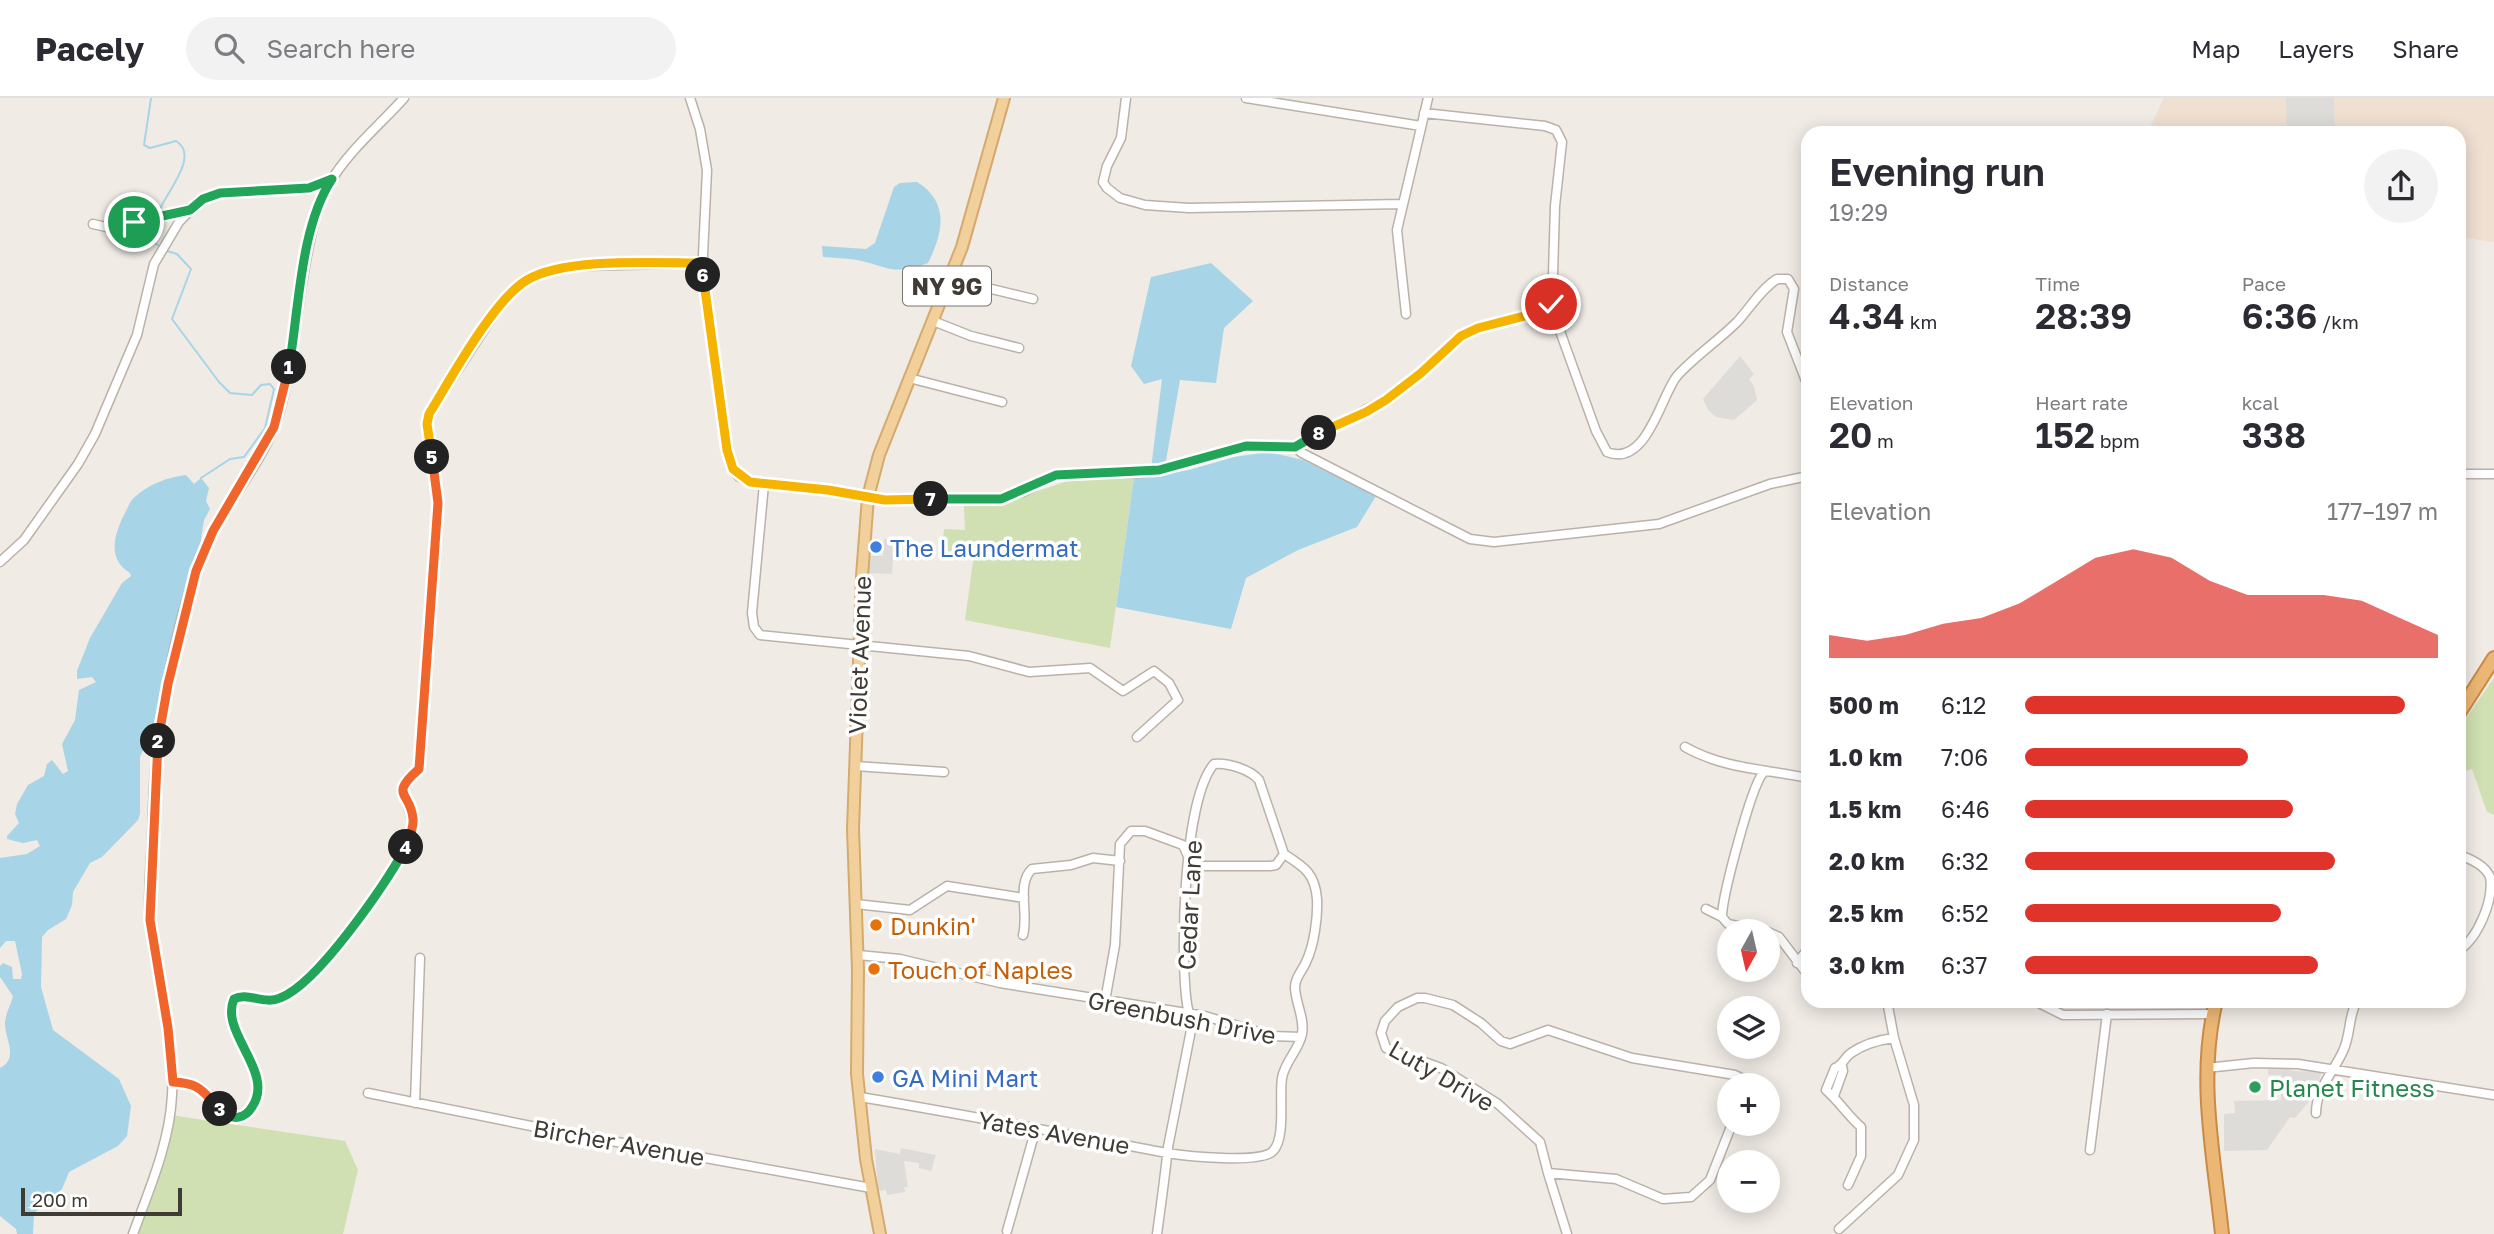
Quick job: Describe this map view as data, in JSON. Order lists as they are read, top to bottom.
{
  "streets": {
    "main road": ["NY 9G", "Violet Avenue"],
    "street": [
      "Cedar Lane",
      "Greenbush Drive",
      "Luty Drive",
      "Yates Avenue",
      "Bircher Avenue"
    ]
  },
  "crossings": [
    ["Violet Avenue", "Greenbush Drive"],
    ["Violet Avenue", "Yates Avenue"],
    ["Violet Avenue", "Bircher Avenue"],
    ["Cedar Lane", "Greenbush Drive"],
    ["Cedar Lane", "Yates Avenue"],
    ["Greenbush Drive", "Yates Avenue"]
  ],
  "places": [
    "The Laundermat",
    "Dunkin'",
    "Touch of Naples",
    "GA Mini Mart",
    "Planet Fitness"
  ],
  "scale_bar": "200 m",
  "north": "bottom",
  "page": {
    "header": "Pacely",
    "search": "Search here",
    "nav": ["Map", "Layers", "Share"],
    "heading": ["Evening run", "19:29"],
    "stats": [
      ["Distance", "4.34 km"],
      ["Time", "28:39"],
      ["Pace", "6:36 /km"],
      ["Elevation", "20 m"],
      ["Heart rate", "152 bpm"],
      ["kcal", "338"]
    ],
    "pins": [
      "6",
      "1",
      "8",
      "5",
      "7",
      "2",
      "4",
      "3"
    ],
    "chart": ["Elevation", "177–197 m"],
    "list": [
      {
        "name": "500 m",
        "note": "6:12"
      },
      {
        "name": "1.0 km",
        "note": "7:06"
      },
      {
        "name": "1.5 km",
        "note": "6:46"
      },
      {
        "name": "2.0 km",
        "note": "6:32"
      },
      {
        "name": "2.5 km",
        "note": "6:52"
      },
      {
        "name": "3.0 km",
        "note": "6:37"
      }
    ],
    "map_buttons": ["+", "−"],
    "scale": "200 m"
  }
}
